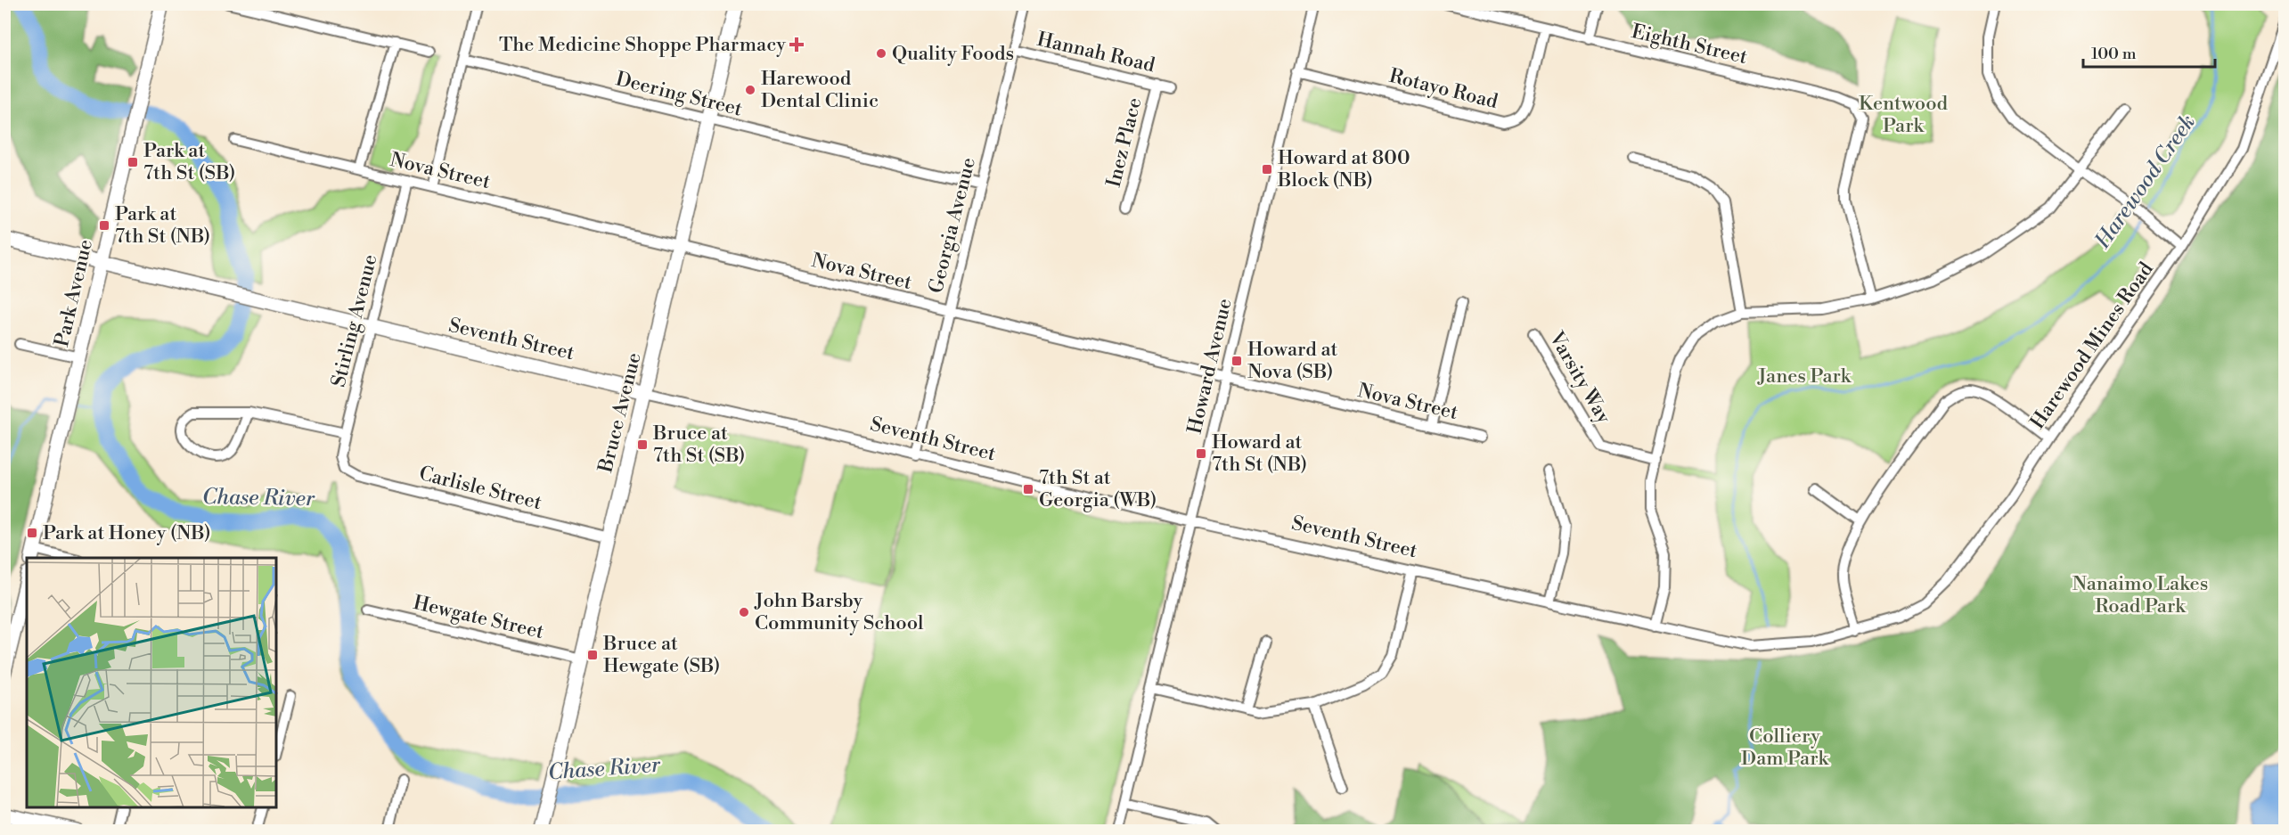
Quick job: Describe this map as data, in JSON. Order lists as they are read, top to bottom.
{
  "streets": {
    "street": [
      "Eighth Street",
      "Hannah Road",
      "Rotayo Road",
      "Deering Street",
      "Inez Place",
      "Nova Street",
      "Georgia Avenue",
      "Park Avenue",
      "Stirling Avenue",
      "Seventh Street",
      "Harewood Mines Road",
      "Howard Avenue",
      "Varsity Way",
      "Bruce Avenue",
      "Carlisle Street",
      "Hewgate Street"
    ]
  },
  "crossings": [
    ["Eighth Street", "Rotayo Road"],
    ["Hannah Road", "Inez Place"],
    ["Hannah Road", "Georgia Avenue"],
    ["Rotayo Road", "Howard Avenue"],
    ["Deering Street", "Georgia Avenue"],
    ["Deering Street", "Bruce Avenue"],
    ["Nova Street", "Georgia Avenue"],
    ["Nova Street", "Stirling Avenue"],
    ["Nova Street", "Howard Avenue"],
    ["Nova Street", "Bruce Avenue"],
    ["Georgia Avenue", "Seventh Street"],
    ["Park Avenue", "Seventh Street"],
    ["Stirling Avenue", "Seventh Street"],
    ["Stirling Avenue", "Carlisle Street"],
    ["Seventh Street", "Harewood Mines Road"],
    ["Seventh Street", "Howard Avenue"],
    ["Seventh Street", "Bruce Avenue"],
    ["Bruce Avenue", "Carlisle Street"],
    ["Bruce Avenue", "Hewgate Street"]
  ],
  "water": ["Harewood Creek", "Chase River"],
  "parks": [
    "Kentwood Park",
    "Janes Park",
    "Nanaimo Lakes Road Park",
    "Colliery Dam Park"
  ],
  "places": {
    "health": ["The Medicine Shoppe Pharmacy"],
    "other": ["Quality Foods", "Harewood Dental Clinic", "John Barsby Community School"],
    "transit": [
      "Park at 7th St (SB)",
      "Howard at 800 Block (NB)",
      "Park at 7th St (NB)",
      "Howard at Nova (SB)",
      "Bruce at 7th St (SB)",
      "Howard at 7th St (NB)",
      "7th St at Georgia (WB)",
      "Park at Honey (NB)",
      "Bruce at Hewgate (SB)"
    ]
  },
  "scale_bar": "100 m"
}
